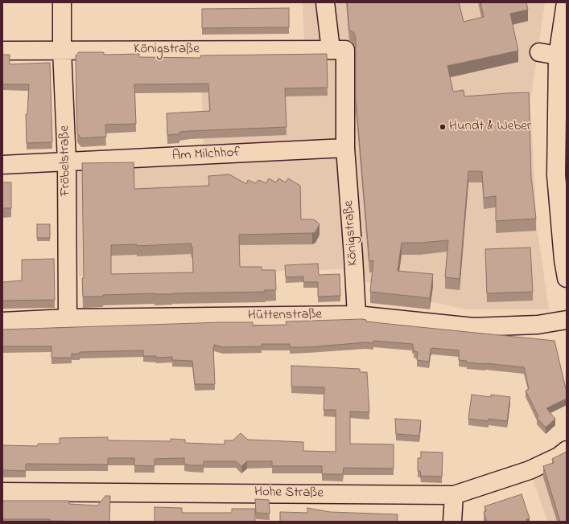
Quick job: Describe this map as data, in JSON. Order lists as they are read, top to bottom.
{
  "streets": {
    "street": [
      "Königstraße",
      "Am Milchhof",
      "Fröbelstraße",
      "Hüttenstraße",
      "Hohe Straße"
    ]
  },
  "crossings": [
    ["Königstraße", "Am Milchhof"],
    ["Königstraße", "Fröbelstraße"],
    ["Königstraße", "Hüttenstraße"],
    ["Am Milchhof", "Fröbelstraße"],
    ["Fröbelstraße", "Hüttenstraße"]
  ],
  "places": ["Hundt & Weber"]
}
